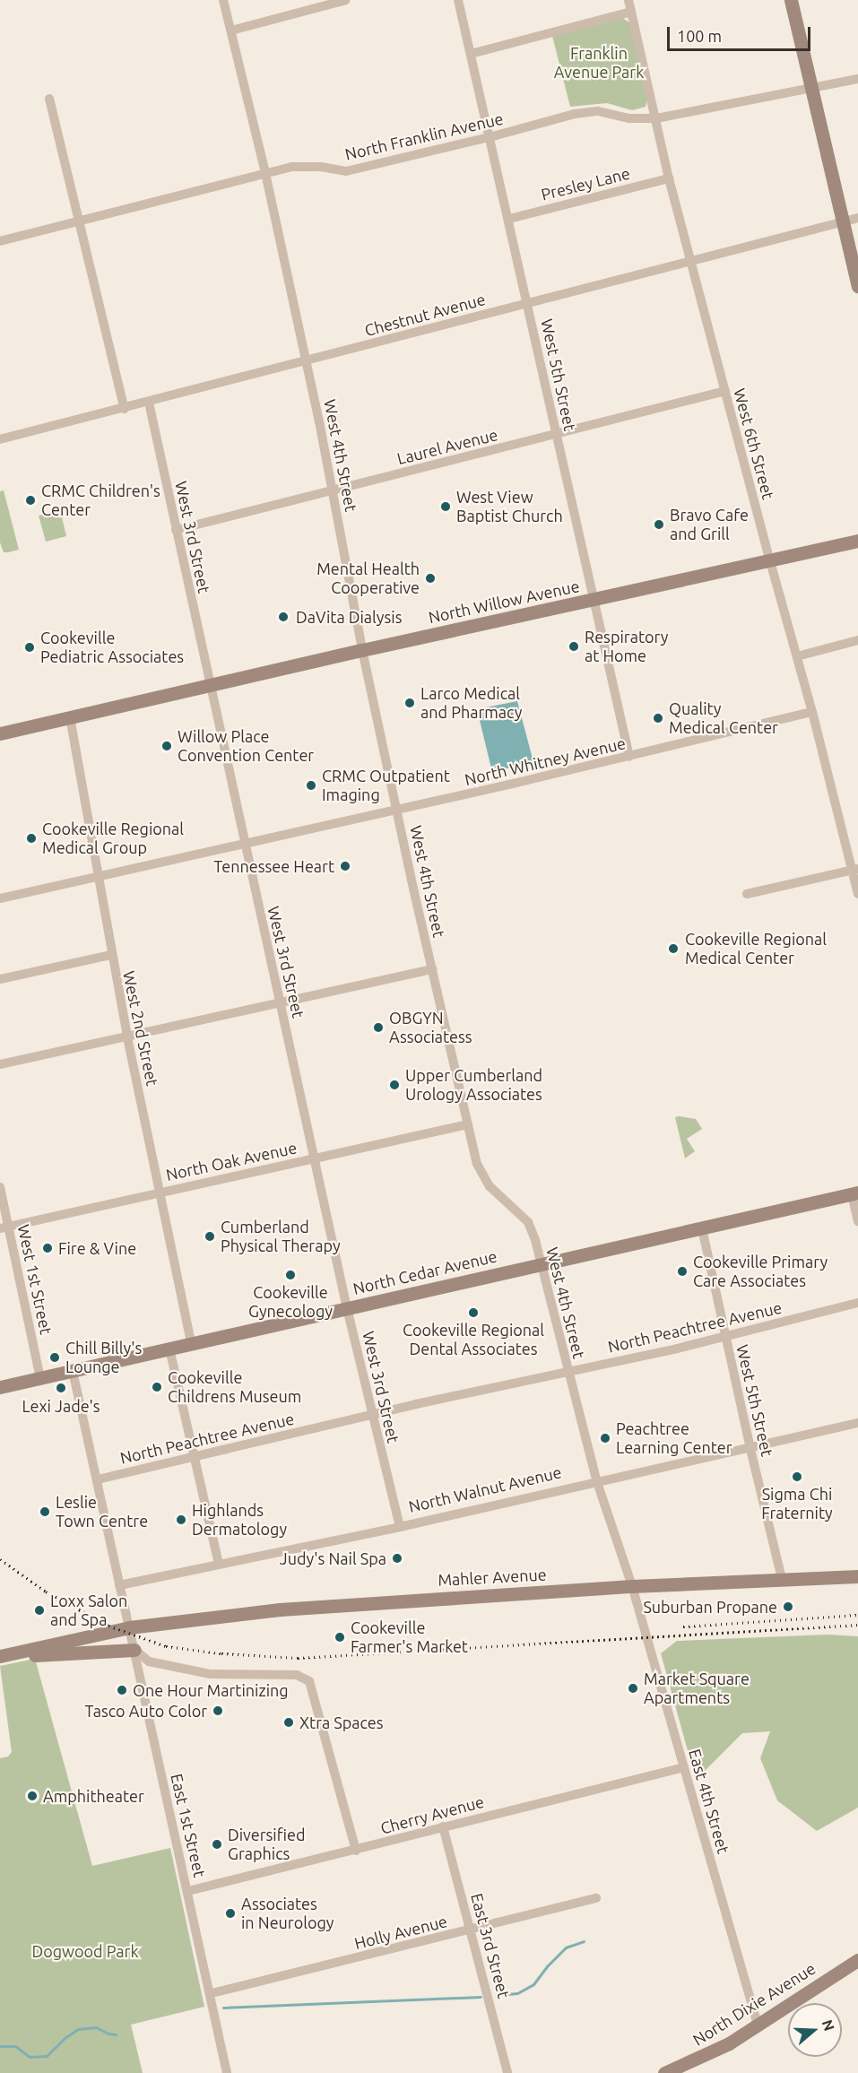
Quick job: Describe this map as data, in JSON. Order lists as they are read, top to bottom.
{
  "streets": {
    "street": [
      "North Franklin Avenue",
      "Presley Lane",
      "Chestnut Avenue",
      "West 5th Street",
      "West 6th Street",
      "Laurel Avenue",
      "West 4th Street",
      "West 3rd Street",
      "North Willow Avenue",
      "North Whitney Avenue",
      "West 2nd Street",
      "North Oak Avenue",
      "North Cedar Avenue",
      "West 1st Street",
      "North Peachtree Avenue",
      "North Walnut Avenue",
      "Mahler Avenue",
      "East 4th Street",
      "Cherry Avenue",
      "East 1st Street",
      "Holly Avenue",
      "East 3rd Street",
      "North Dixie Avenue"
    ]
  },
  "crossings": [
    ["North Franklin Avenue", "West 5th Street"],
    ["North Franklin Avenue", "West 6th Street"],
    ["North Franklin Avenue", "West 4th Street"],
    ["Presley Lane", "West 5th Street"],
    ["Presley Lane", "West 6th Street"],
    ["Chestnut Avenue", "West 5th Street"],
    ["Chestnut Avenue", "West 6th Street"],
    ["Chestnut Avenue", "West 4th Street"],
    ["Chestnut Avenue", "West 3rd Street"],
    ["West 5th Street", "Laurel Avenue"],
    ["West 5th Street", "North Willow Avenue"],
    ["West 5th Street", "North Whitney Avenue"],
    ["West 5th Street", "North Cedar Avenue"],
    ["West 5th Street", "North Peachtree Avenue"],
    ["West 5th Street", "North Walnut Avenue"],
    ["West 5th Street", "Mahler Avenue"],
    ["West 6th Street", "Laurel Avenue"],
    ["West 6th Street", "North Willow Avenue"],
    ["West 6th Street", "North Whitney Avenue"],
    ["Laurel Avenue", "West 4th Street"],
    ["Laurel Avenue", "West 3rd Street"],
    ["West 4th Street", "North Willow Avenue"],
    ["West 4th Street", "North Whitney Avenue"],
    ["West 4th Street", "North Oak Avenue"],
    ["West 4th Street", "North Cedar Avenue"],
    ["West 4th Street", "North Peachtree Avenue"],
    ["West 4th Street", "North Walnut Avenue"],
    ["West 4th Street", "Mahler Avenue"],
    ["West 4th Street", "East 4th Street"],
    ["West 3rd Street", "North Willow Avenue"],
    ["West 3rd Street", "North Whitney Avenue"],
    ["West 3rd Street", "North Oak Avenue"],
    ["West 3rd Street", "North Cedar Avenue"],
    ["West 3rd Street", "North Peachtree Avenue"],
    ["West 3rd Street", "North Walnut Avenue"],
    ["North Willow Avenue", "West 2nd Street"],
    ["North Whitney Avenue", "West 2nd Street"],
    ["West 2nd Street", "North Oak Avenue"],
    ["West 2nd Street", "North Cedar Avenue"],
    ["North Oak Avenue", "West 1st Street"],
    ["North Cedar Avenue", "West 1st Street"],
    ["North Walnut Avenue", "East 1st Street"],
    ["Mahler Avenue", "East 4th Street"],
    ["Mahler Avenue", "East 1st Street"],
    ["East 4th Street", "Cherry Avenue"],
    ["East 4th Street", "North Dixie Avenue"],
    ["Cherry Avenue", "East 1st Street"],
    ["Cherry Avenue", "East 3rd Street"],
    ["East 1st Street", "Holly Avenue"],
    ["Holly Avenue", "East 3rd Street"]
  ],
  "parks": ["Franklin Avenue Park", "Dogwood Park"],
  "places": [
    "CRMC Children's Center",
    "West View Baptist Church",
    "Bravo Cafe and Grill",
    "Mental Health Cooperative",
    "DaVita Dialysis",
    "Respiratory at Home",
    "Cookeville Pediatric Associates",
    "Larco Medical and Pharmacy",
    "Quality Medical Center",
    "Willow Place Convention Center",
    "CRMC Outpatient Imaging",
    "Cookeville Regional Medical Group",
    "Tennessee Heart",
    "Cookeville Regional Medical Center",
    "OBGYN Associatess",
    "Upper Cumberland Urology Associates",
    "Cumberland Physical Therapy",
    "Fire & Vine",
    "Cookeville Primary Care Associates",
    "Cookeville Gynecology",
    "Cookeville Regional Dental Associates",
    "Chill Billy's Lounge",
    "Cookeville Childrens Museum",
    "Lexi Jade's",
    "Peachtree Learning Center",
    "Sigma Chi Fraternity",
    "Leslie Town Centre",
    "Highlands Dermatology",
    "Judy's Nail Spa",
    "Suburban Propane",
    "Loxx Salon and Spa",
    "Cookeville Farmer's Market",
    "Market Square Apartments",
    "One Hour Martinizing",
    "Tasco Auto Color",
    "Xtra Spaces",
    "Amphitheater",
    "Diversified Graphics",
    "Associates in Neurology"
  ],
  "scale_bar": "100 m",
  "north": "right"
}
